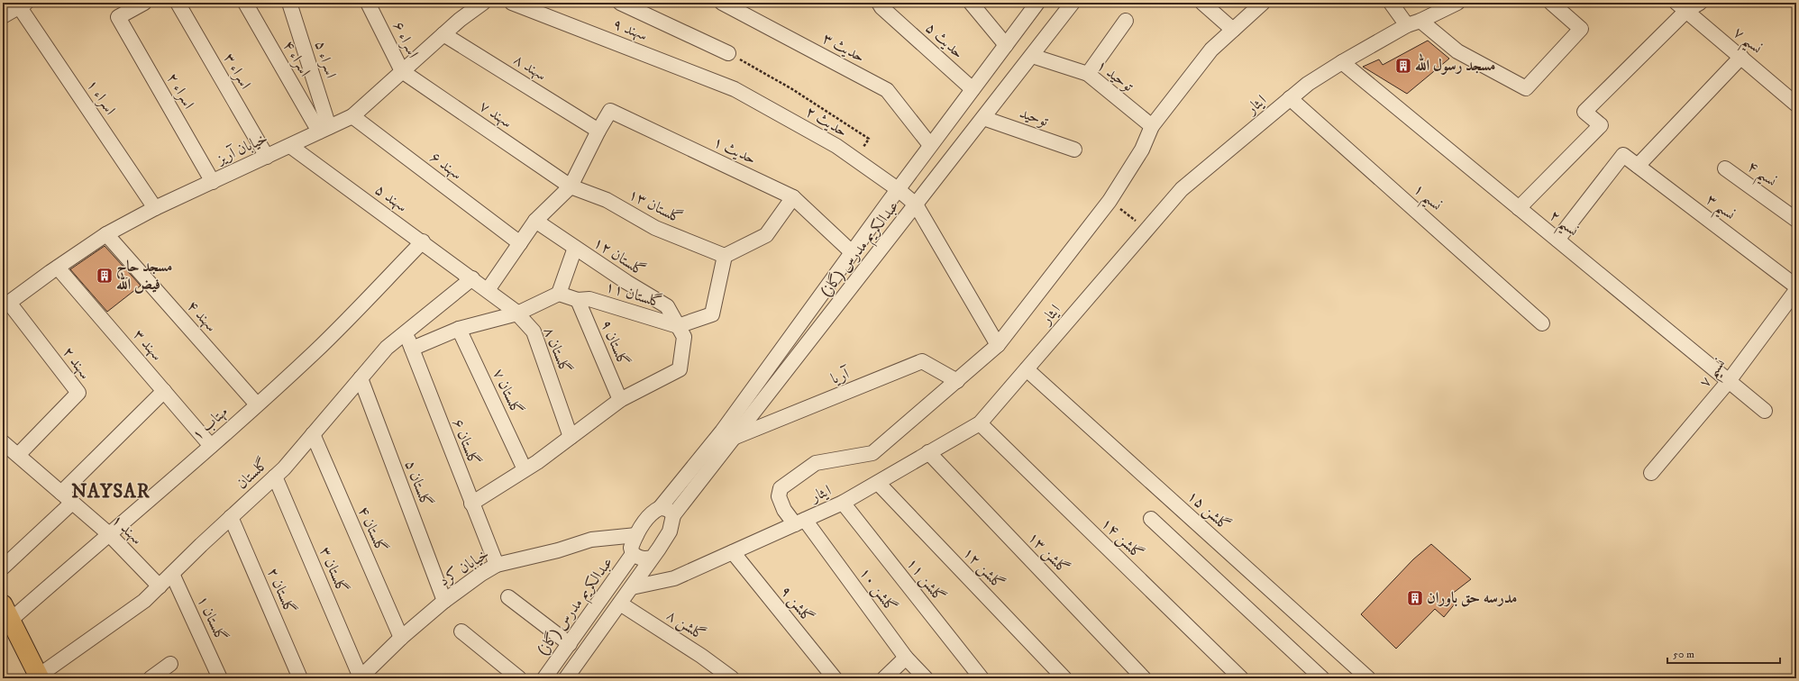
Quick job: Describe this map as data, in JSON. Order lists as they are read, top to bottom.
{
  "streets": {
    "street": [
      "سهند ۹",
      "اسراء ۶",
      "حدیث ۵",
      "نسیم ۷",
      "حدیث ۳",
      "اسراء ۴",
      "اسراء ۵",
      "سهند ۸",
      "اسراء ۳",
      "توحید ۱",
      "اسراء ۲",
      "اسراء ۱",
      "ایثار",
      "سهند ۷",
      "توحید",
      "حدیث ۲",
      "خیابان آریز",
      "حدیث ۱",
      "سهند ۶",
      "نسیم ۴",
      "نسیم ۱",
      "سهند ۵",
      "گلستان ۱۳",
      "نسیم ۳",
      "نسیم ۲",
      "عبدالکریم مدرس (گاز)",
      "گلستان ۱۲",
      "گلستان ۱۱",
      "سهند ۴",
      "گلستان ۹",
      "سهند ۳",
      "گلستان ۸",
      "سهند ۲",
      "آریا",
      "گلستان ۷",
      "مهتاب ۱",
      "گلستان ۶",
      "گلستان",
      "گلستان ۵",
      "گلشن ۱۵",
      "سهند ۱",
      "گلستان ۴",
      "گلشن ۱۴",
      "گلشن ۱۳",
      "خیابان کرد",
      "گلشن ۱۲",
      "گلستان ۳",
      "گلشن ۱۱",
      "گلشن ۱۰",
      "گلستان ۲",
      "گلشن ۹",
      "گلستان ۱",
      "گلشن ۸"
    ]
  },
  "crossings": [
    ["سهند ۹", "حدیث ۲"],
    ["اسراء ۶", "سهند ۷"],
    ["اسراء ۶", "خیابان آریز"],
    ["حدیث ۵", "عبدالکریم مدرس (گاز)"],
    ["نسیم ۷", "نسیم ۲"],
    ["حدیث ۳", "عبدالکریم مدرس (گاز)"],
    ["اسراء ۴", "اسراء ۵"],
    ["اسراء ۴", "خیابان آریز"],
    ["اسراء ۵", "خیابان آریز"],
    ["سهند ۸", "خیابان آریز"],
    ["سهند ۸", "حدیث ۱"],
    ["اسراء ۳", "خیابان آریز"],
    ["توحید ۱", "عبدالکریم مدرس (گاز)"],
    ["توحید ۱", "گلشن ۱۰"],
    ["اسراء ۲", "خیابان آریز"],
    ["اسراء ۱", "خیابان آریز"],
    ["ایثار", "نسیم ۱"],
    ["ایثار", "نسیم ۲"],
    ["ایثار", "گلشن ۱۵"],
    ["ایثار", "گلشن ۱۴"],
    ["ایثار", "گلشن ۱۳"],
    ["ایثار", "گلشن ۱۲"],
    ["ایثار", "گلشن ۱۱"],
    ["ایثار", "گلشن ۱۰"],
    ["ایثار", "گلشن ۹"],
    ["سهند ۷", "خیابان آریز"],
    ["سهند ۷", "گلستان ۱۳"],
    ["توحید", "عبدالکریم مدرس (گاز)"],
    ["حدیث ۲", "عبدالکریم مدرس (گاز)"],
    ["حدیث ۲", "گلشن ۱۰"],
    ["خیابان آریز", "سهند ۶"],
    ["خیابان آریز", "سهند ۵"],
    ["خیابان آریز", "سهند ۴"],
    ["خیابان آریز", "سهند ۳"],
    ["خیابان آریز", "سهند ۲"],
    ["حدیث ۱", "عبدالکریم مدرس (گاز)"],
    ["سهند ۵", "گلستان ۸"],
    ["سهند ۵", "مهتاب ۱"],
    ["سهند ۵", "گلستان"],
    ["نسیم ۳", "نسیم ۲"],
    ["عبدالکریم مدرس (گاز)", "آریا"],
    ["عبدالکریم مدرس (گاز)", "خیابان کرد"],
    ["گلستان ۱۲", "گلستان ۱۱"],
    ["گلستان ۱۲", "گلستان ۹"],
    ["گلستان ۱۱", "گلستان ۹"],
    ["سهند ۴", "مهتاب ۱"],
    ["سهند ۳", "مهتاب ۱"],
    ["گلستان ۸", "گلستان"],
    ["سهند ۲", "سهند ۱"],
    ["آریا", "گلشن ۱۰"],
    ["مهتاب ۱", "سهند ۱"],
    ["گلستان ۶", "گلستان"],
    ["گلستان ۶", "خیابان کرد"],
    ["گلستان", "گلستان ۵"],
    ["گلستان", "سهند ۱"],
    ["گلستان", "گلستان ۴"],
    ["گلستان", "گلستان ۳"],
    ["گلستان", "گلستان ۲"],
    ["گلستان", "گلستان ۱"],
    ["گلستان ۵", "خیابان کرد"],
    ["گلستان ۴", "خیابان کرد"],
    ["خیابان کرد", "گلستان ۳"]
  ],
  "districts": ["NAYSAR"],
  "places": {
    "building": ["مسجد رسول الله", "مسجد حاج فیض الله", "مدرسه حق باوران"]
  },
  "scale_bar": "50 m"
}
